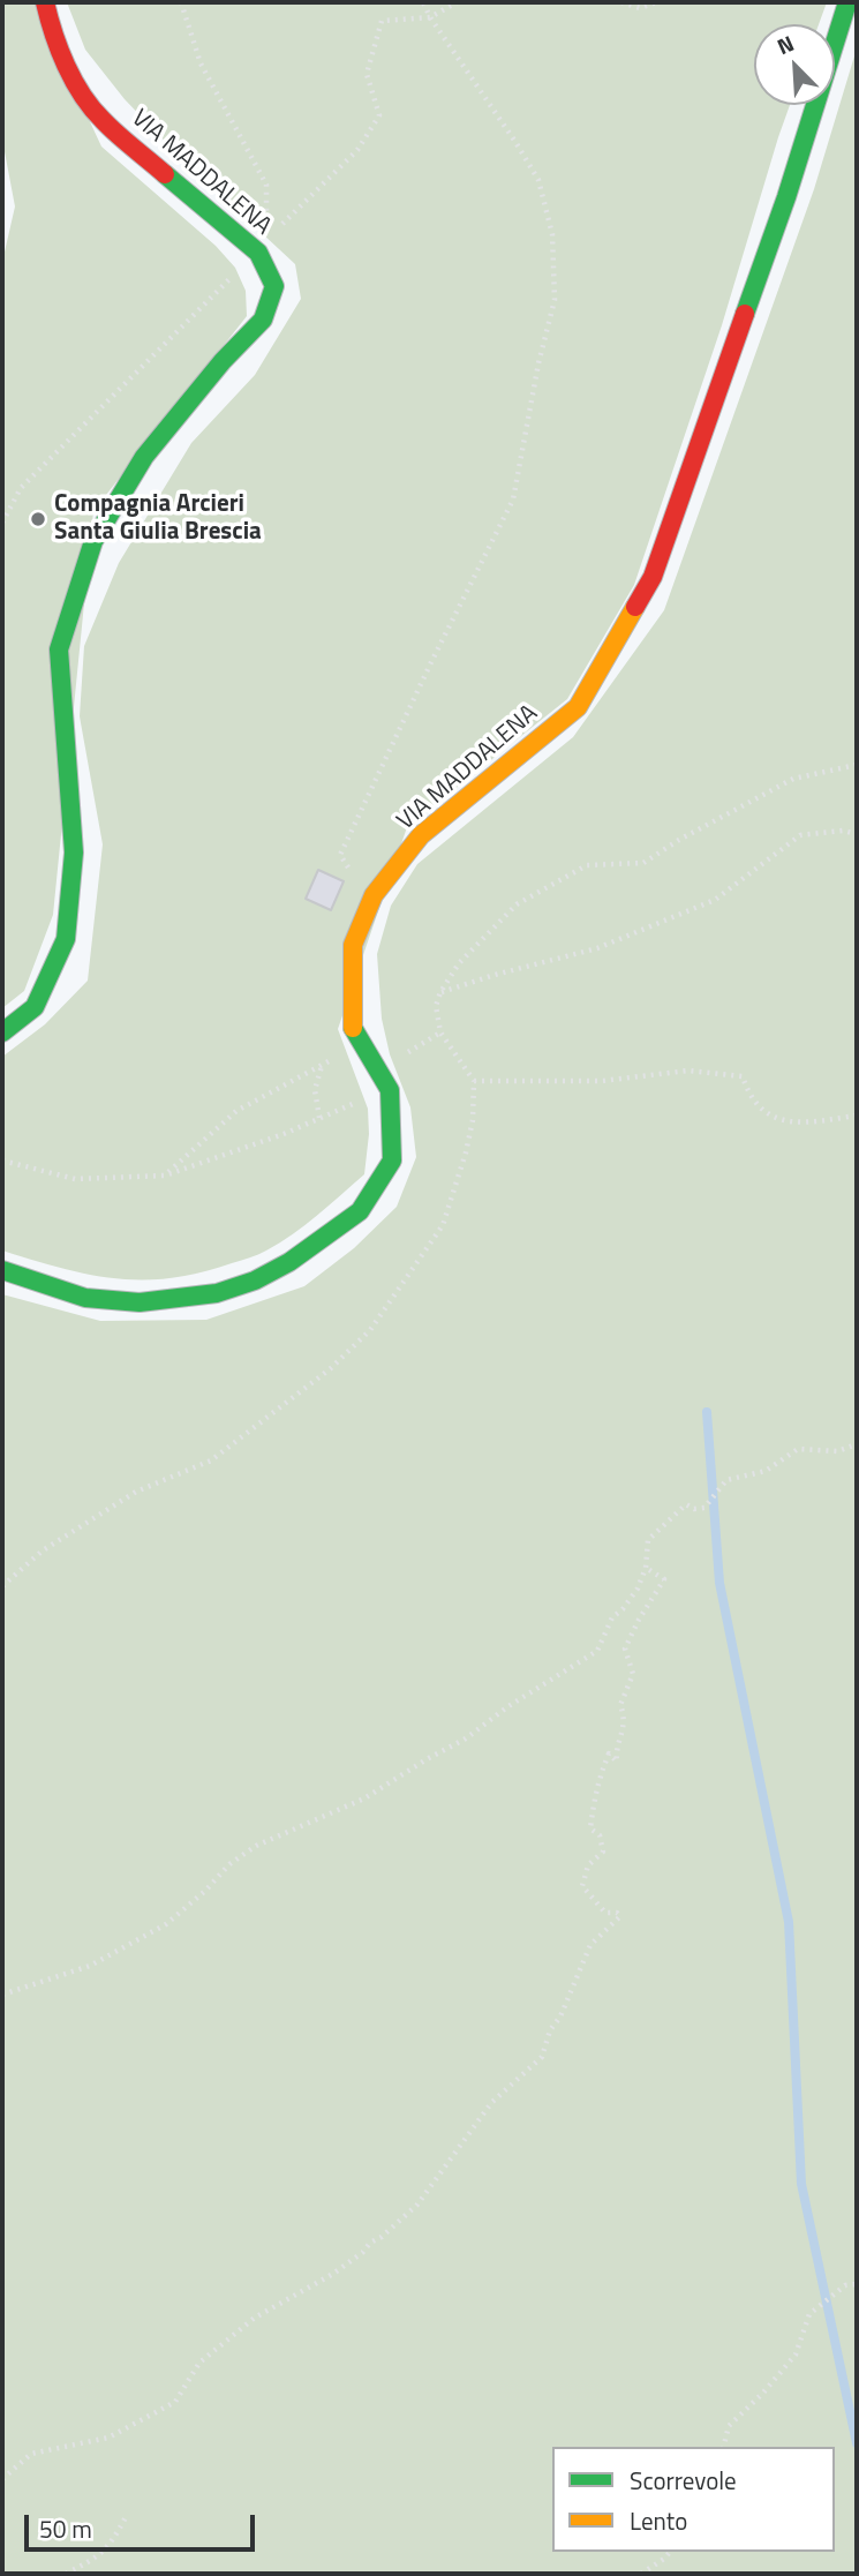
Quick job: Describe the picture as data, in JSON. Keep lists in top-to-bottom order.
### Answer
{
  "streets": {
    "street": ["VIA MADDALENA"]
  },
  "places": ["Compagnia Arcieri Santa Giulia Brescia"],
  "legend": ["Scorrevole", "Lento"],
  "scale_bar": "50 m",
  "north": "top left"
}
